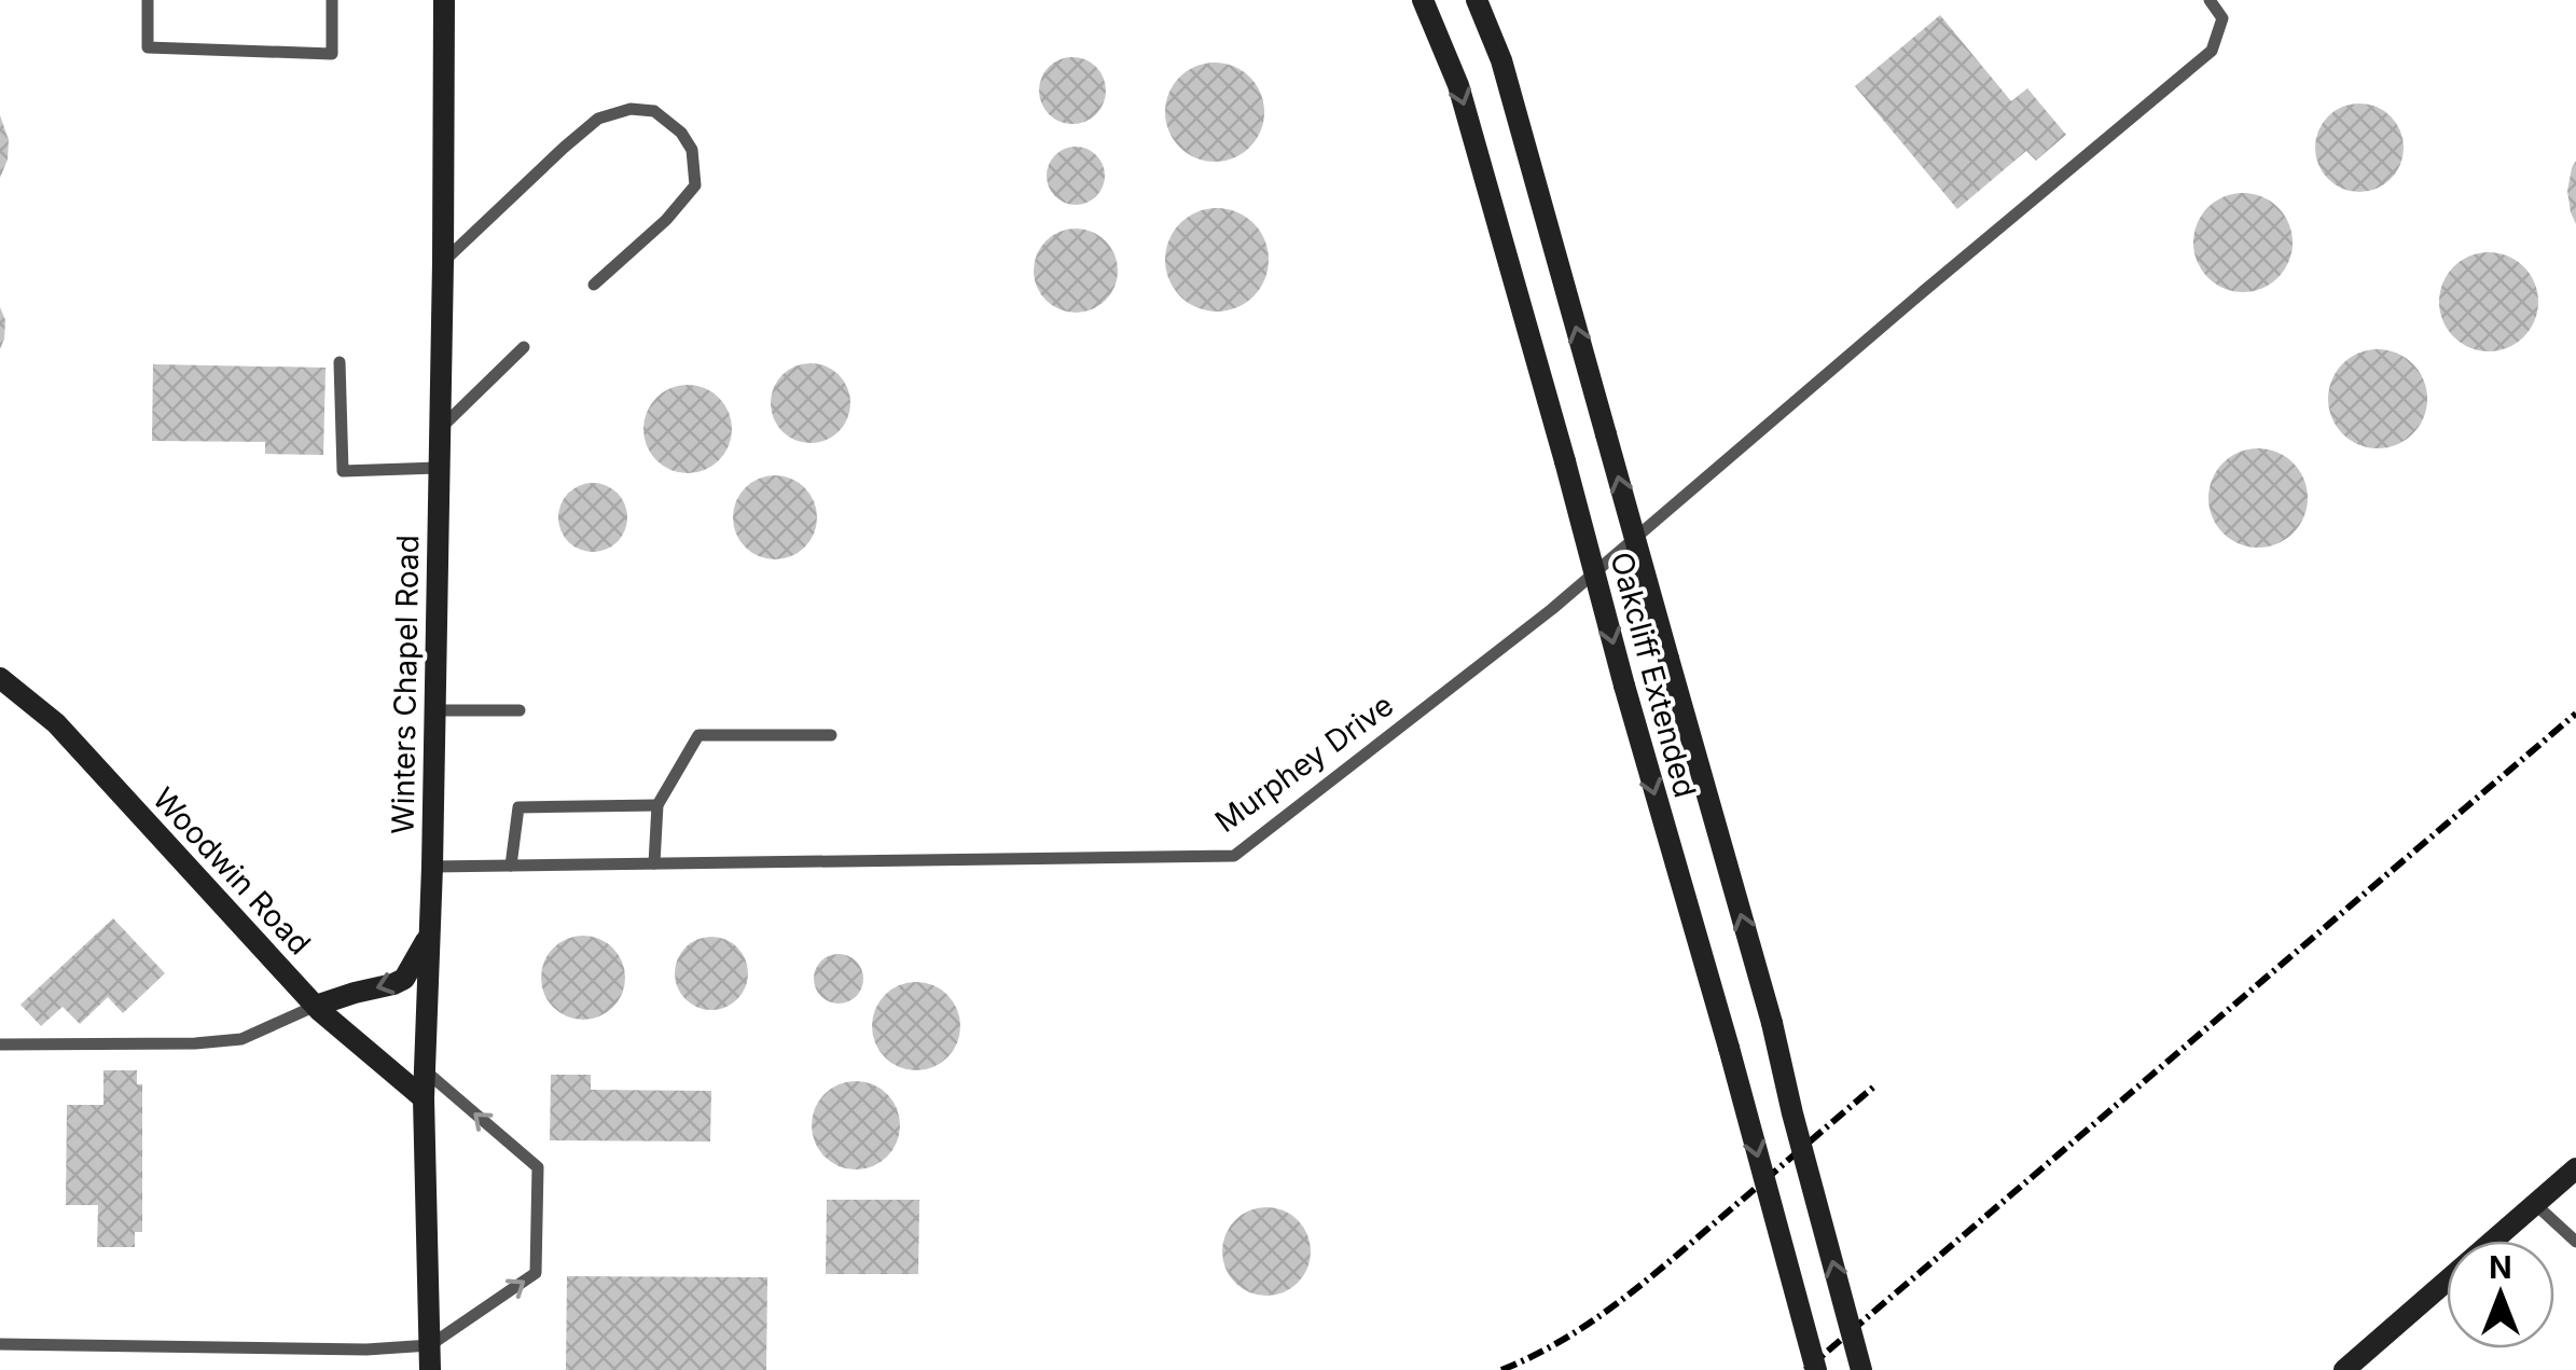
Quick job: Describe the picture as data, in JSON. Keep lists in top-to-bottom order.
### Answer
{
  "streets": {
    "main road": ["Oakcliff Extended", "Winters Chapel Road", "Woodwin Road"],
    "lane": ["Murphey Drive"]
  },
  "crossings": [
    ["Winters Chapel Road", "Murphey Drive"],
    ["Winters Chapel Road", "Woodwin Road"]
  ],
  "north": "top"
}
